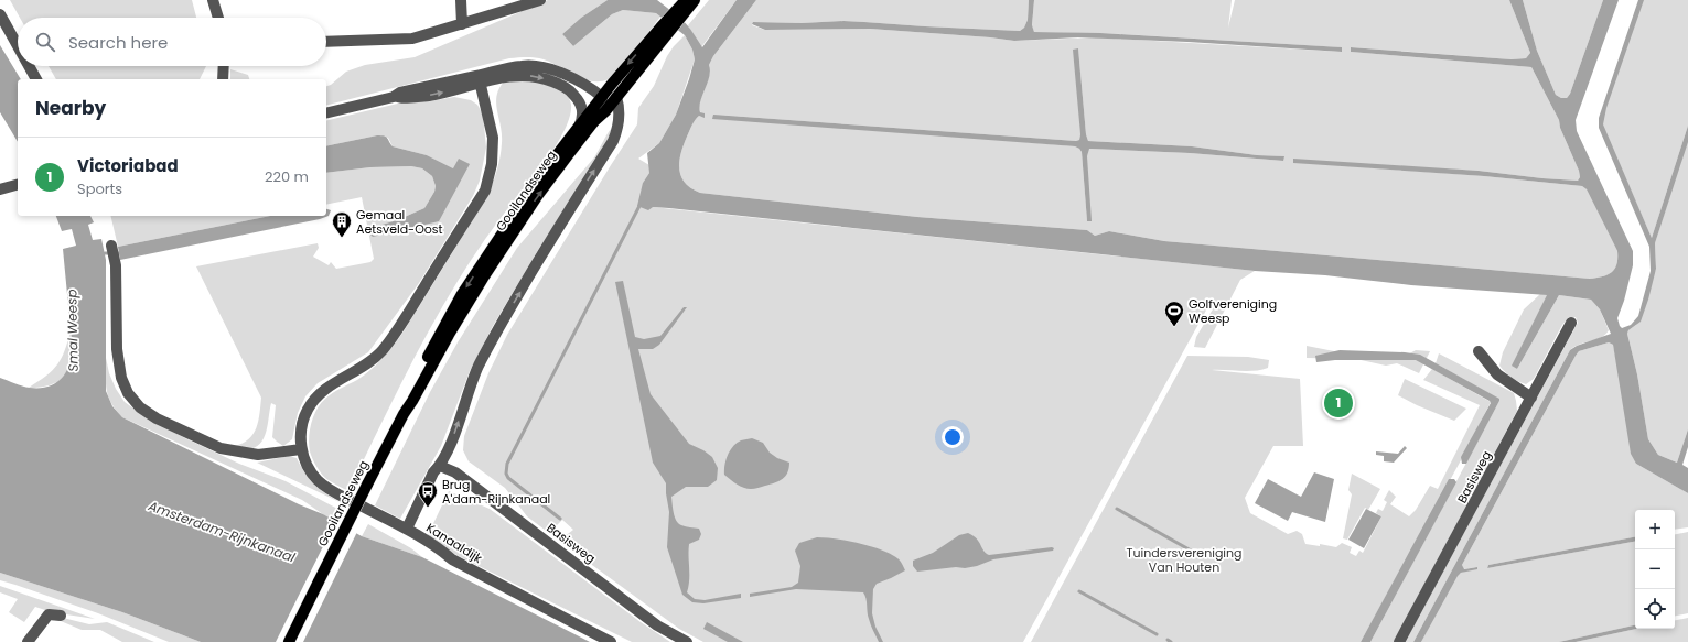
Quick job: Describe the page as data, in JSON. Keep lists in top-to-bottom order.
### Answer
{
  "streets": {
    "main road": ["Gooilandseweg"],
    "street": ["Basisweg", "Kanaaldijk"]
  },
  "water": ["Smal Weesp", "Amsterdam-Rijnkanaal"],
  "parks": ["Tuindersvereniging Van Houten"],
  "places": {
    "building": ["Gemaal Aetsveld-Oost"],
    "sports": ["Golfvereniging Weesp"],
    "bus stop": ["Brug A'dam-Rijnkanaal"]
  },
  "page": {
    "search": "Search here",
    "heading": "Nearby",
    "list": [
      {
        "mark": "1",
        "name": "Victoriabad",
        "note": "Sports",
        "value": "220 m"
      }
    ],
    "pins": "1",
    "map_buttons": ["+", "−"]
  }
}
